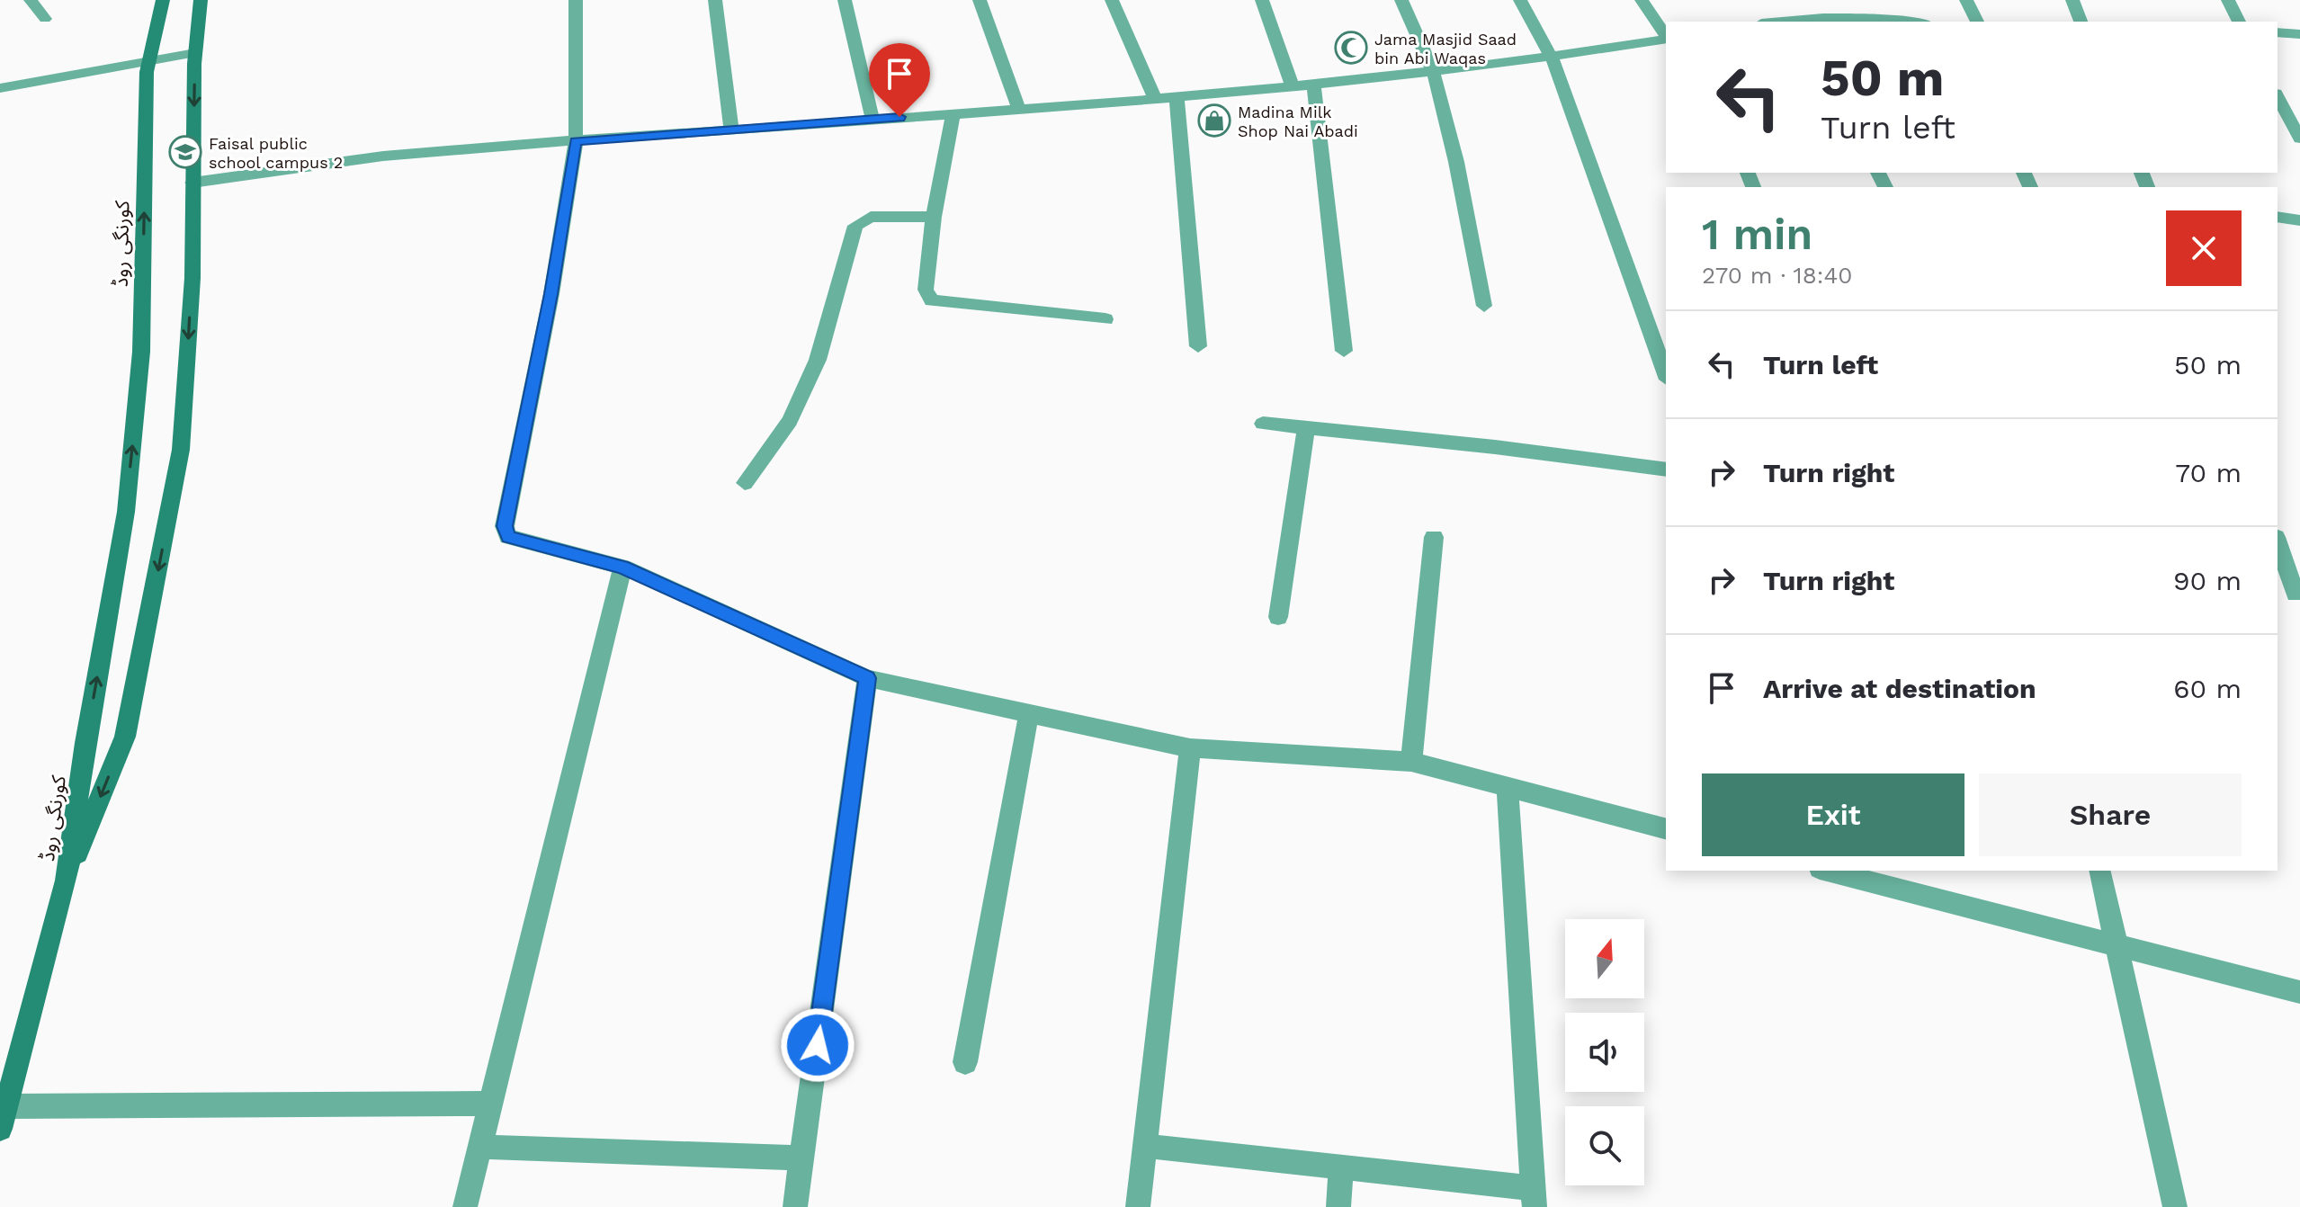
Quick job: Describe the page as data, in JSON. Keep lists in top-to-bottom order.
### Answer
{
  "streets": {
    "main road": ["کورنگی روڈ"]
  },
  "places": {
    "mosque": ["Jama Masjid Saad bin Abi Waqas"],
    "shop": ["Madina Milk Shop Nai Abadi"],
    "school or university": ["Faisal public school campus 2"]
  },
  "north": "top",
  "page": {
    "turn": ["50 m", "Turn left"],
    "heading": ["1 min", "270 m · 18:40"],
    "list": [
      {
        "name": "Turn left",
        "value": "50 m"
      },
      {
        "name": "Turn right",
        "value": "70 m"
      },
      {
        "name": "Turn right",
        "value": "90 m"
      },
      {
        "name": "Arrive at destination",
        "value": "60 m"
      }
    ],
    "buttons": ["Exit", "Share"]
  }
}
